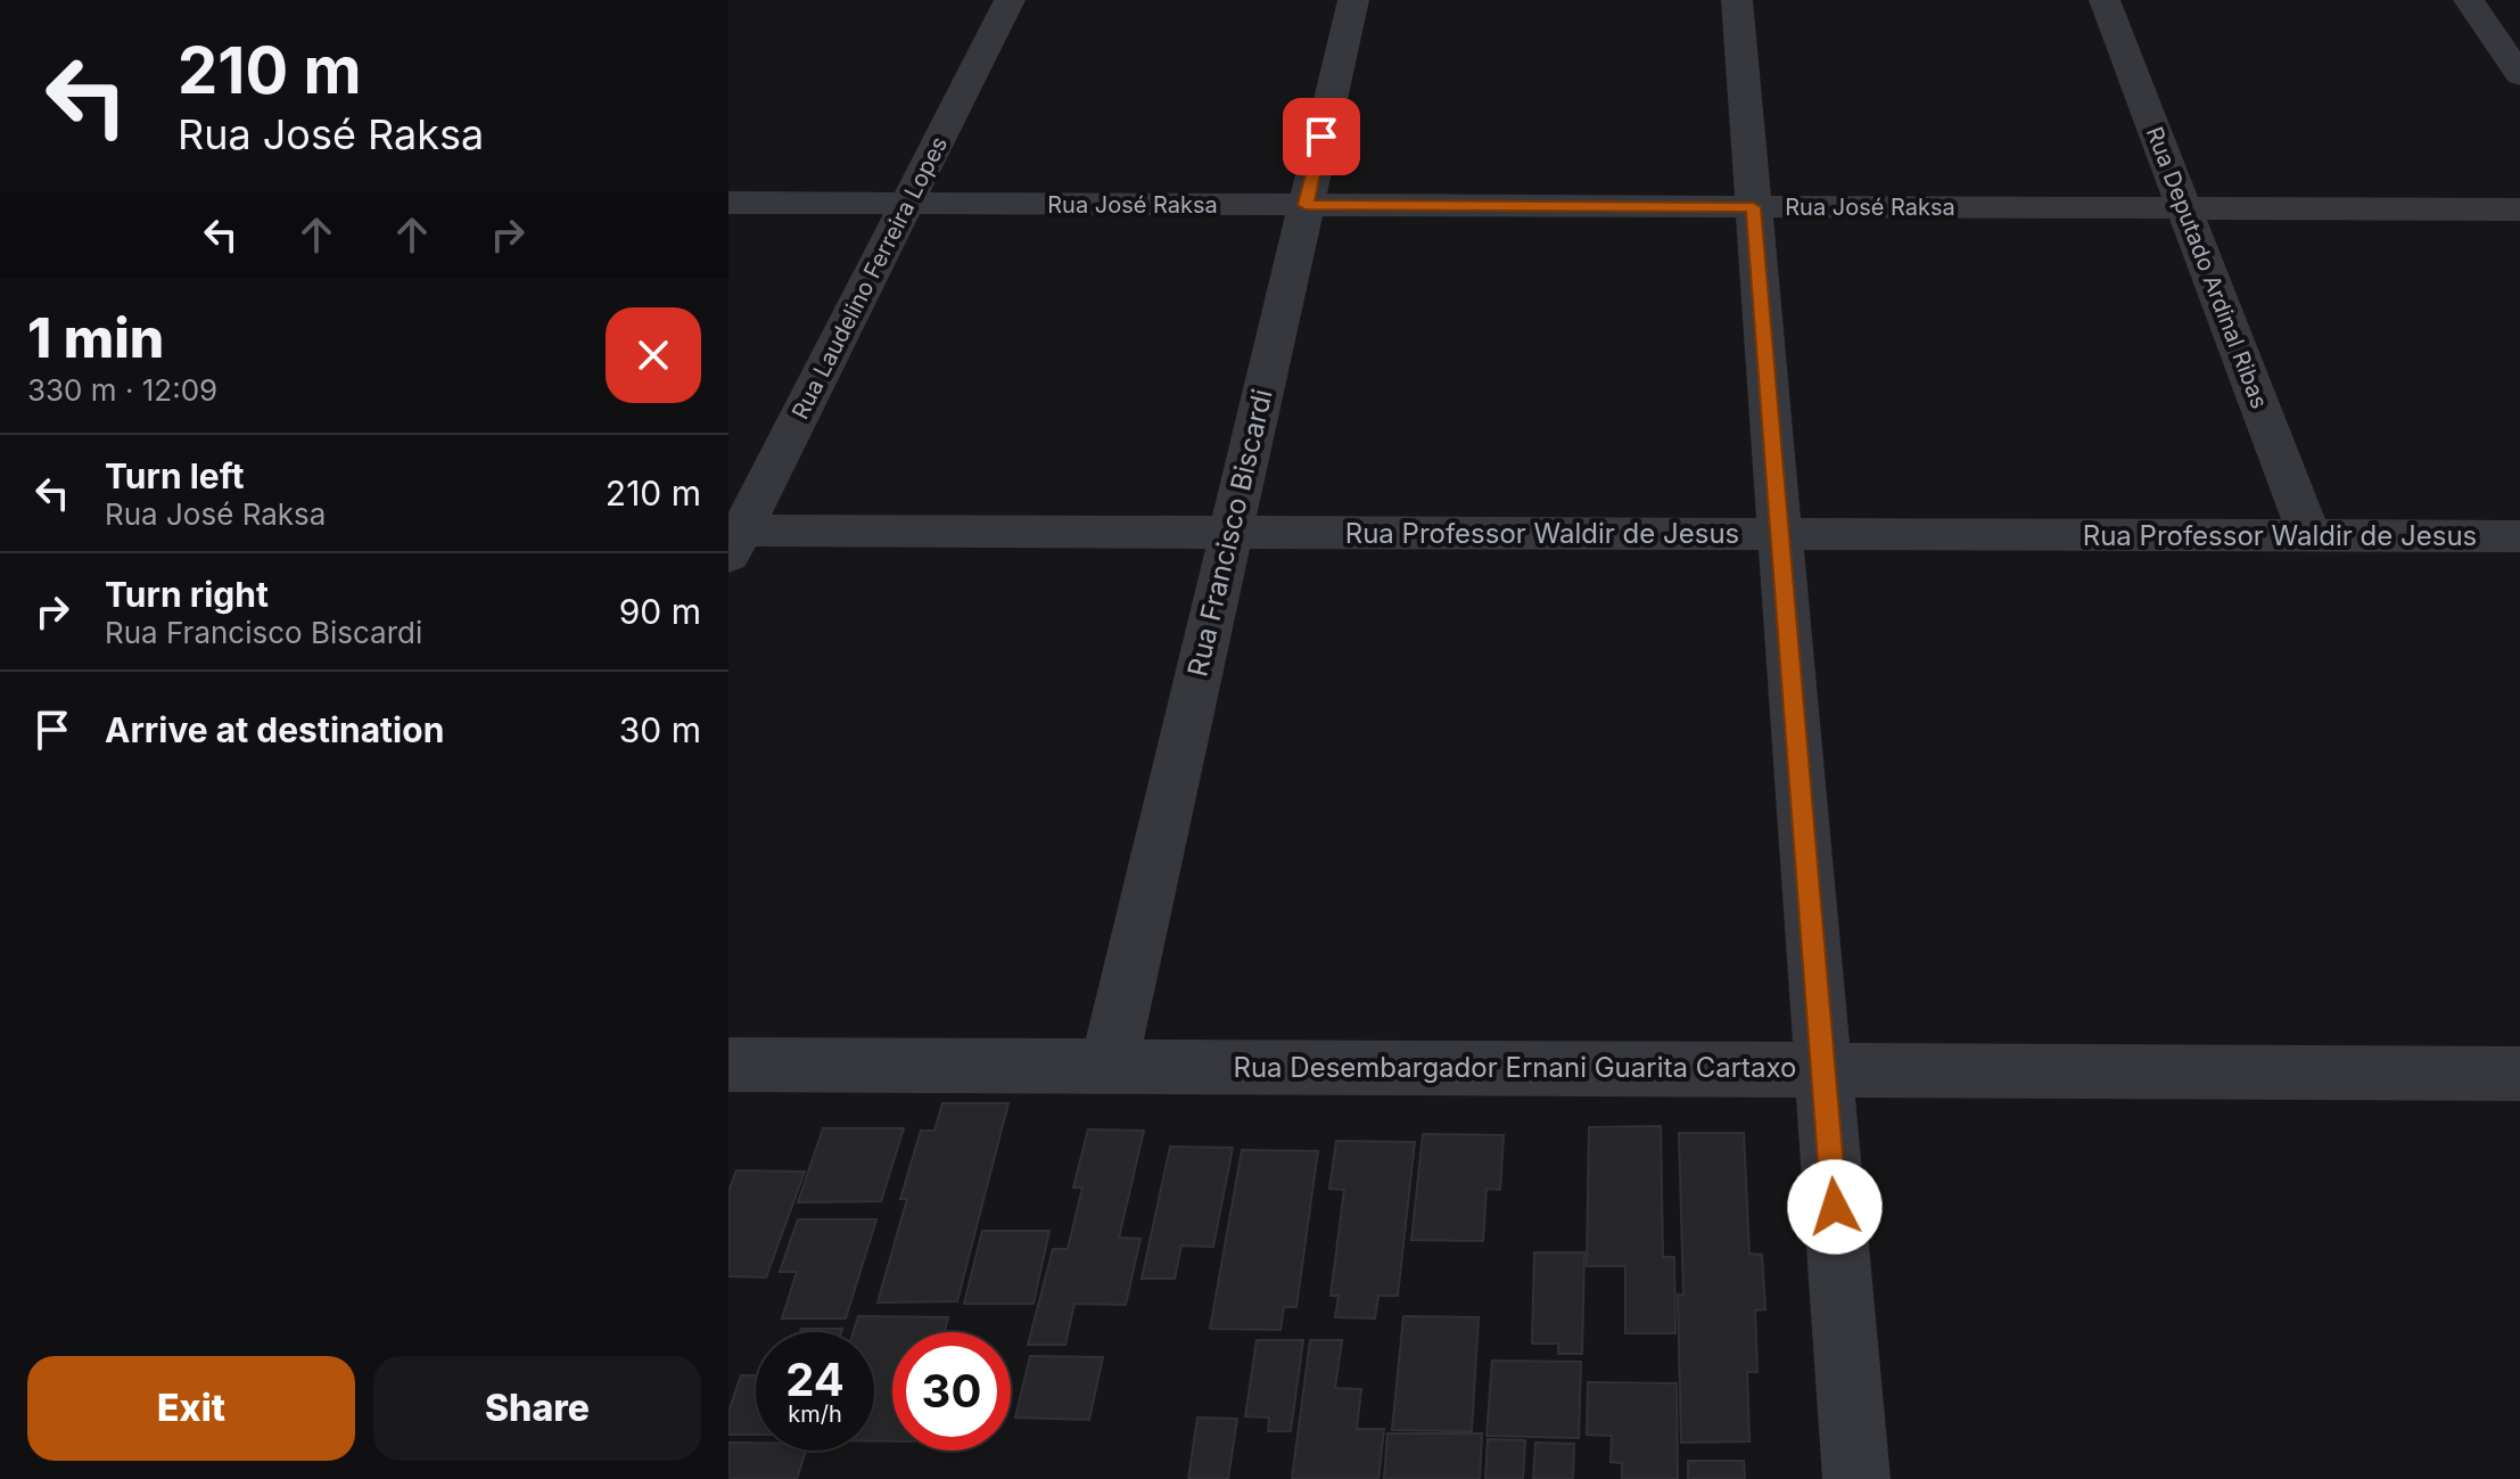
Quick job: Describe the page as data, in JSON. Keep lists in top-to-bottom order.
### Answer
{
  "streets": {
    "street": [
      "Rua José Raksa",
      "Rua Deputado Ardinal Ribas",
      "Rua Laudelino Ferreira Lopes",
      "Rua Francisco Biscardi",
      "Rua Professor Waldir de Jesus",
      "Rua Desembargador Ernani Guarita Cartaxo"
    ]
  },
  "crossings": [
    ["Rua José Raksa", "Rua Deputado Ardinal Ribas"],
    ["Rua José Raksa", "Rua Laudelino Ferreira Lopes"],
    ["Rua José Raksa", "Rua Francisco Biscardi"],
    ["Rua Deputado Ardinal Ribas", "Rua Professor Waldir de Jesus"],
    ["Rua Laudelino Ferreira Lopes", "Rua Professor Waldir de Jesus"],
    ["Rua Francisco Biscardi", "Rua Professor Waldir de Jesus"],
    ["Rua Francisco Biscardi", "Rua Desembargador Ernani Guarita Cartaxo"]
  ],
  "page": {
    "turn": ["210 m", "Rua José Raksa"],
    "heading": ["1 min", "330 m · 12:09"],
    "list": [
      {
        "name": "Turn left",
        "note": "Rua José Raksa",
        "value": "210 m"
      },
      {
        "name": "Turn right",
        "note": "Rua Francisco Biscardi",
        "value": "90 m"
      },
      {
        "name": "Arrive at destination",
        "value": "30 m"
      }
    ],
    "speed": "24 km/h",
    "limit": "30",
    "buttons": ["Exit", "Share"]
  }
}
